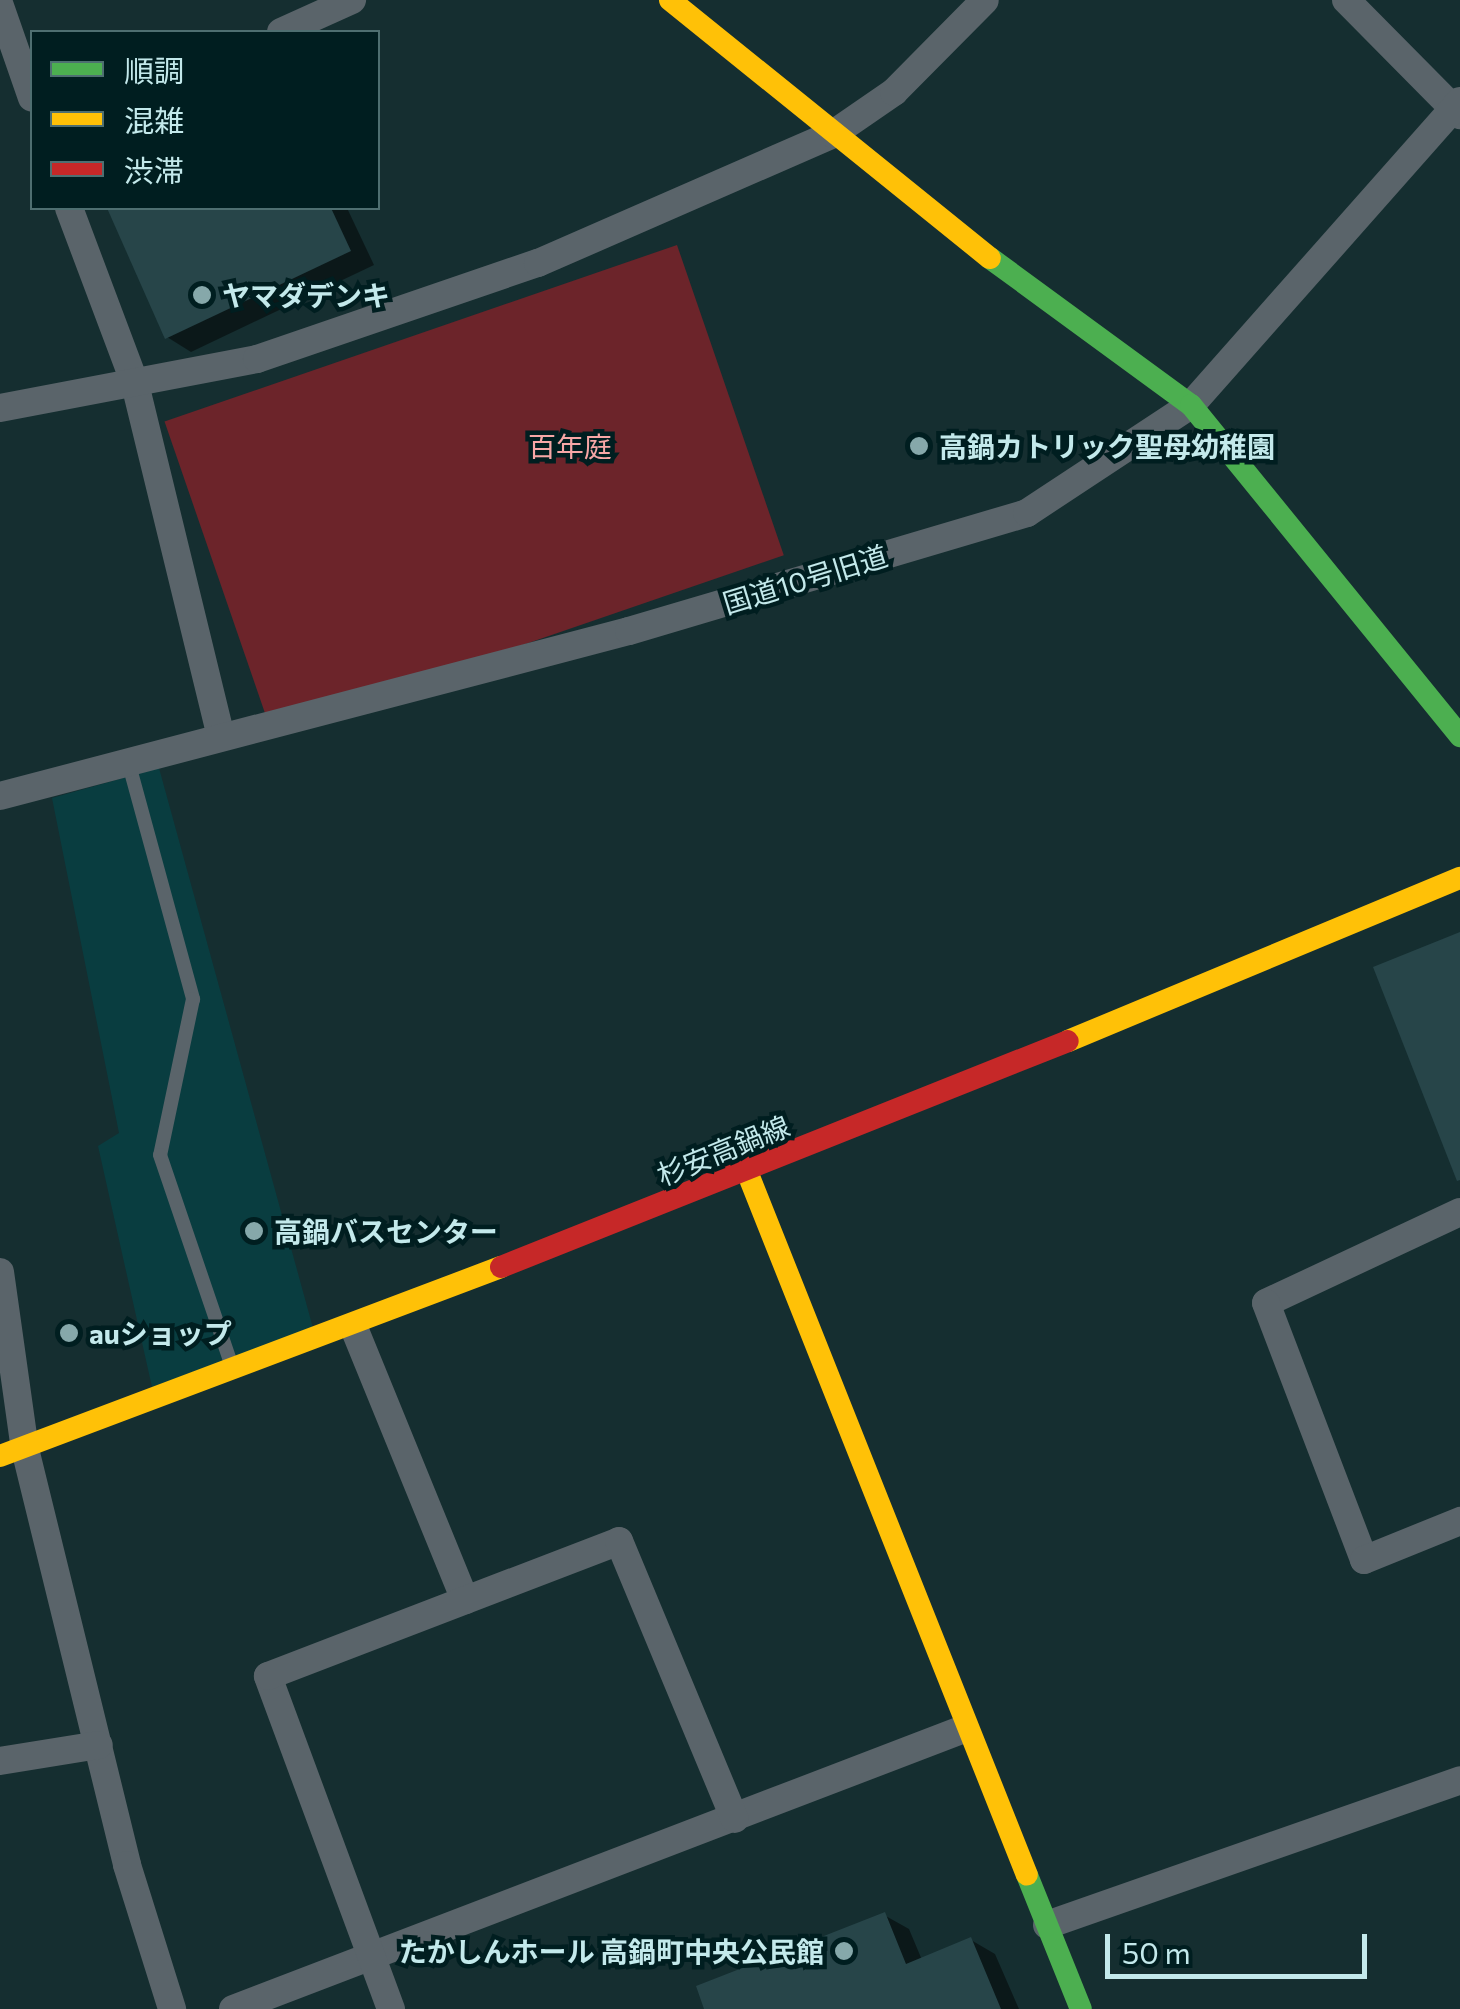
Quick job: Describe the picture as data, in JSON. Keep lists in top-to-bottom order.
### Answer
{
  "streets": {
    "street": ["国道10号旧道", "杉安高鍋線"]
  },
  "parks": ["百年庭"],
  "places": [
    "ヤマダデンキ",
    "高鍋カトリック聖母幼稚園",
    "高鍋バスセンター",
    "auショップ",
    "たかしんホール 高鍋町中央公民館"
  ],
  "legend": ["順調", "混雑", "渋滞"],
  "scale_bar": "50 m"
}
